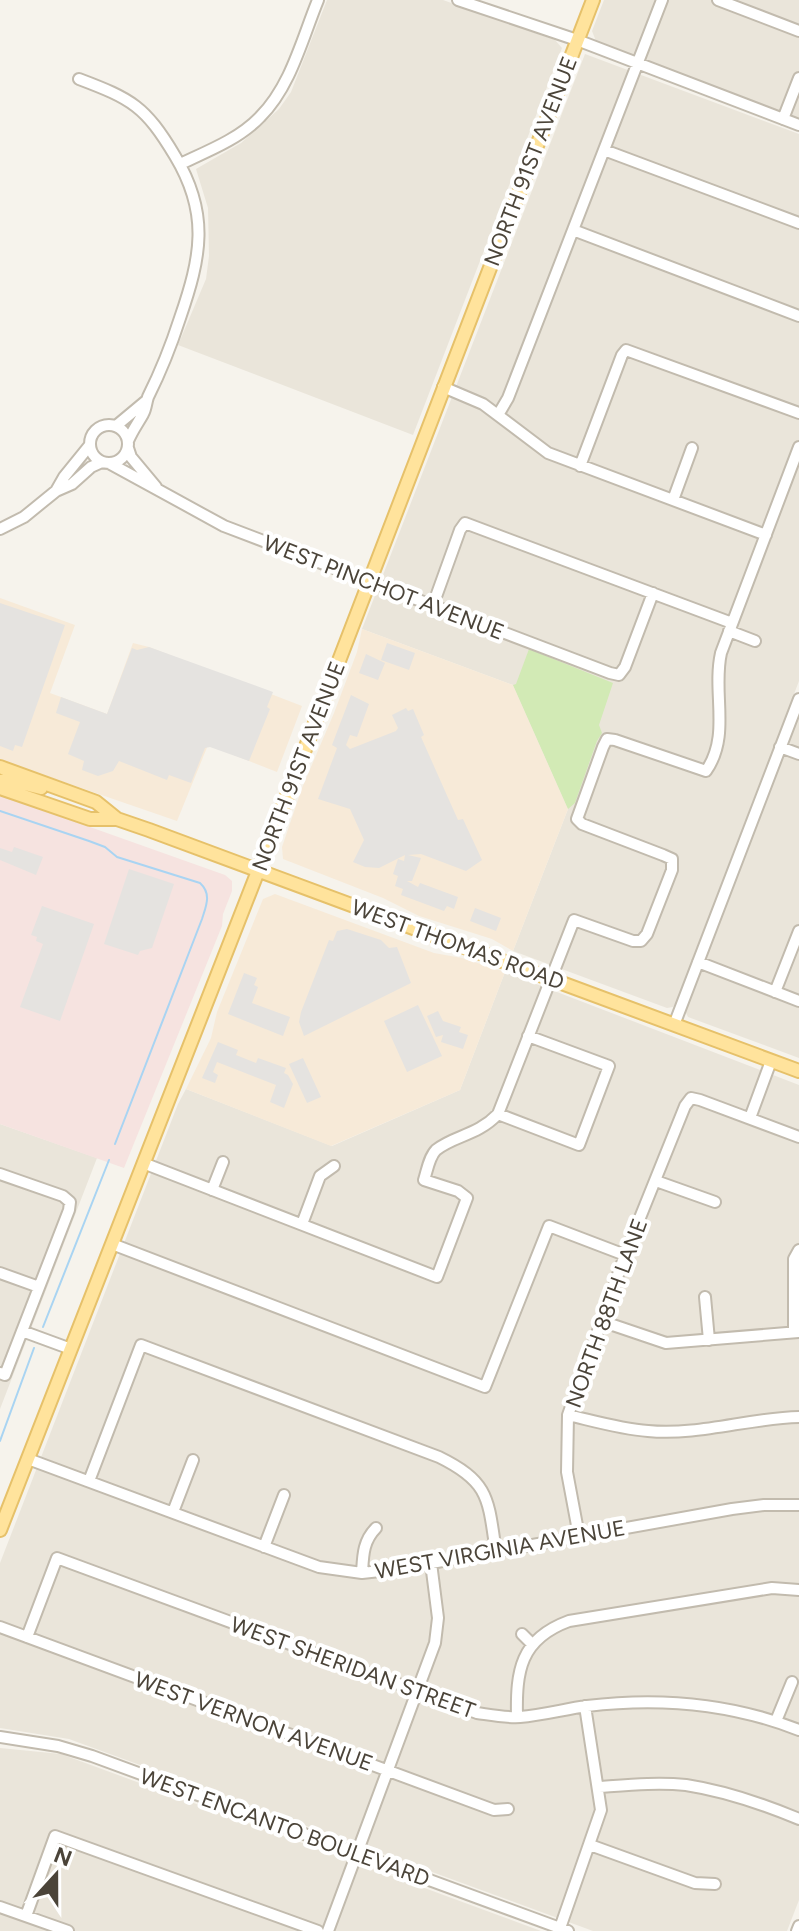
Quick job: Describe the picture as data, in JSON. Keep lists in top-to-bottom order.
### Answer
{
  "streets": {
    "main road": ["NORTH 91ST AVENUE", "WEST THOMAS ROAD"],
    "street": [
      "WEST PINCHOT AVENUE",
      "NORTH 88TH LANE",
      "WEST VIRGINIA AVENUE",
      "WEST SHERIDAN STREET",
      "WEST VERNON AVENUE",
      "WEST ENCANTO BOULEVARD"
    ]
  },
  "crossings": [
    ["NORTH 91ST AVENUE", "WEST PINCHOT AVENUE"],
    ["NORTH 91ST AVENUE", "WEST THOMAS ROAD"],
    ["NORTH 91ST AVENUE", "WEST VIRGINIA AVENUE"],
    ["NORTH 88TH LANE", "WEST VIRGINIA AVENUE"],
    ["WEST SHERIDAN STREET", "WEST VERNON AVENUE"]
  ],
  "north": "top"
}
